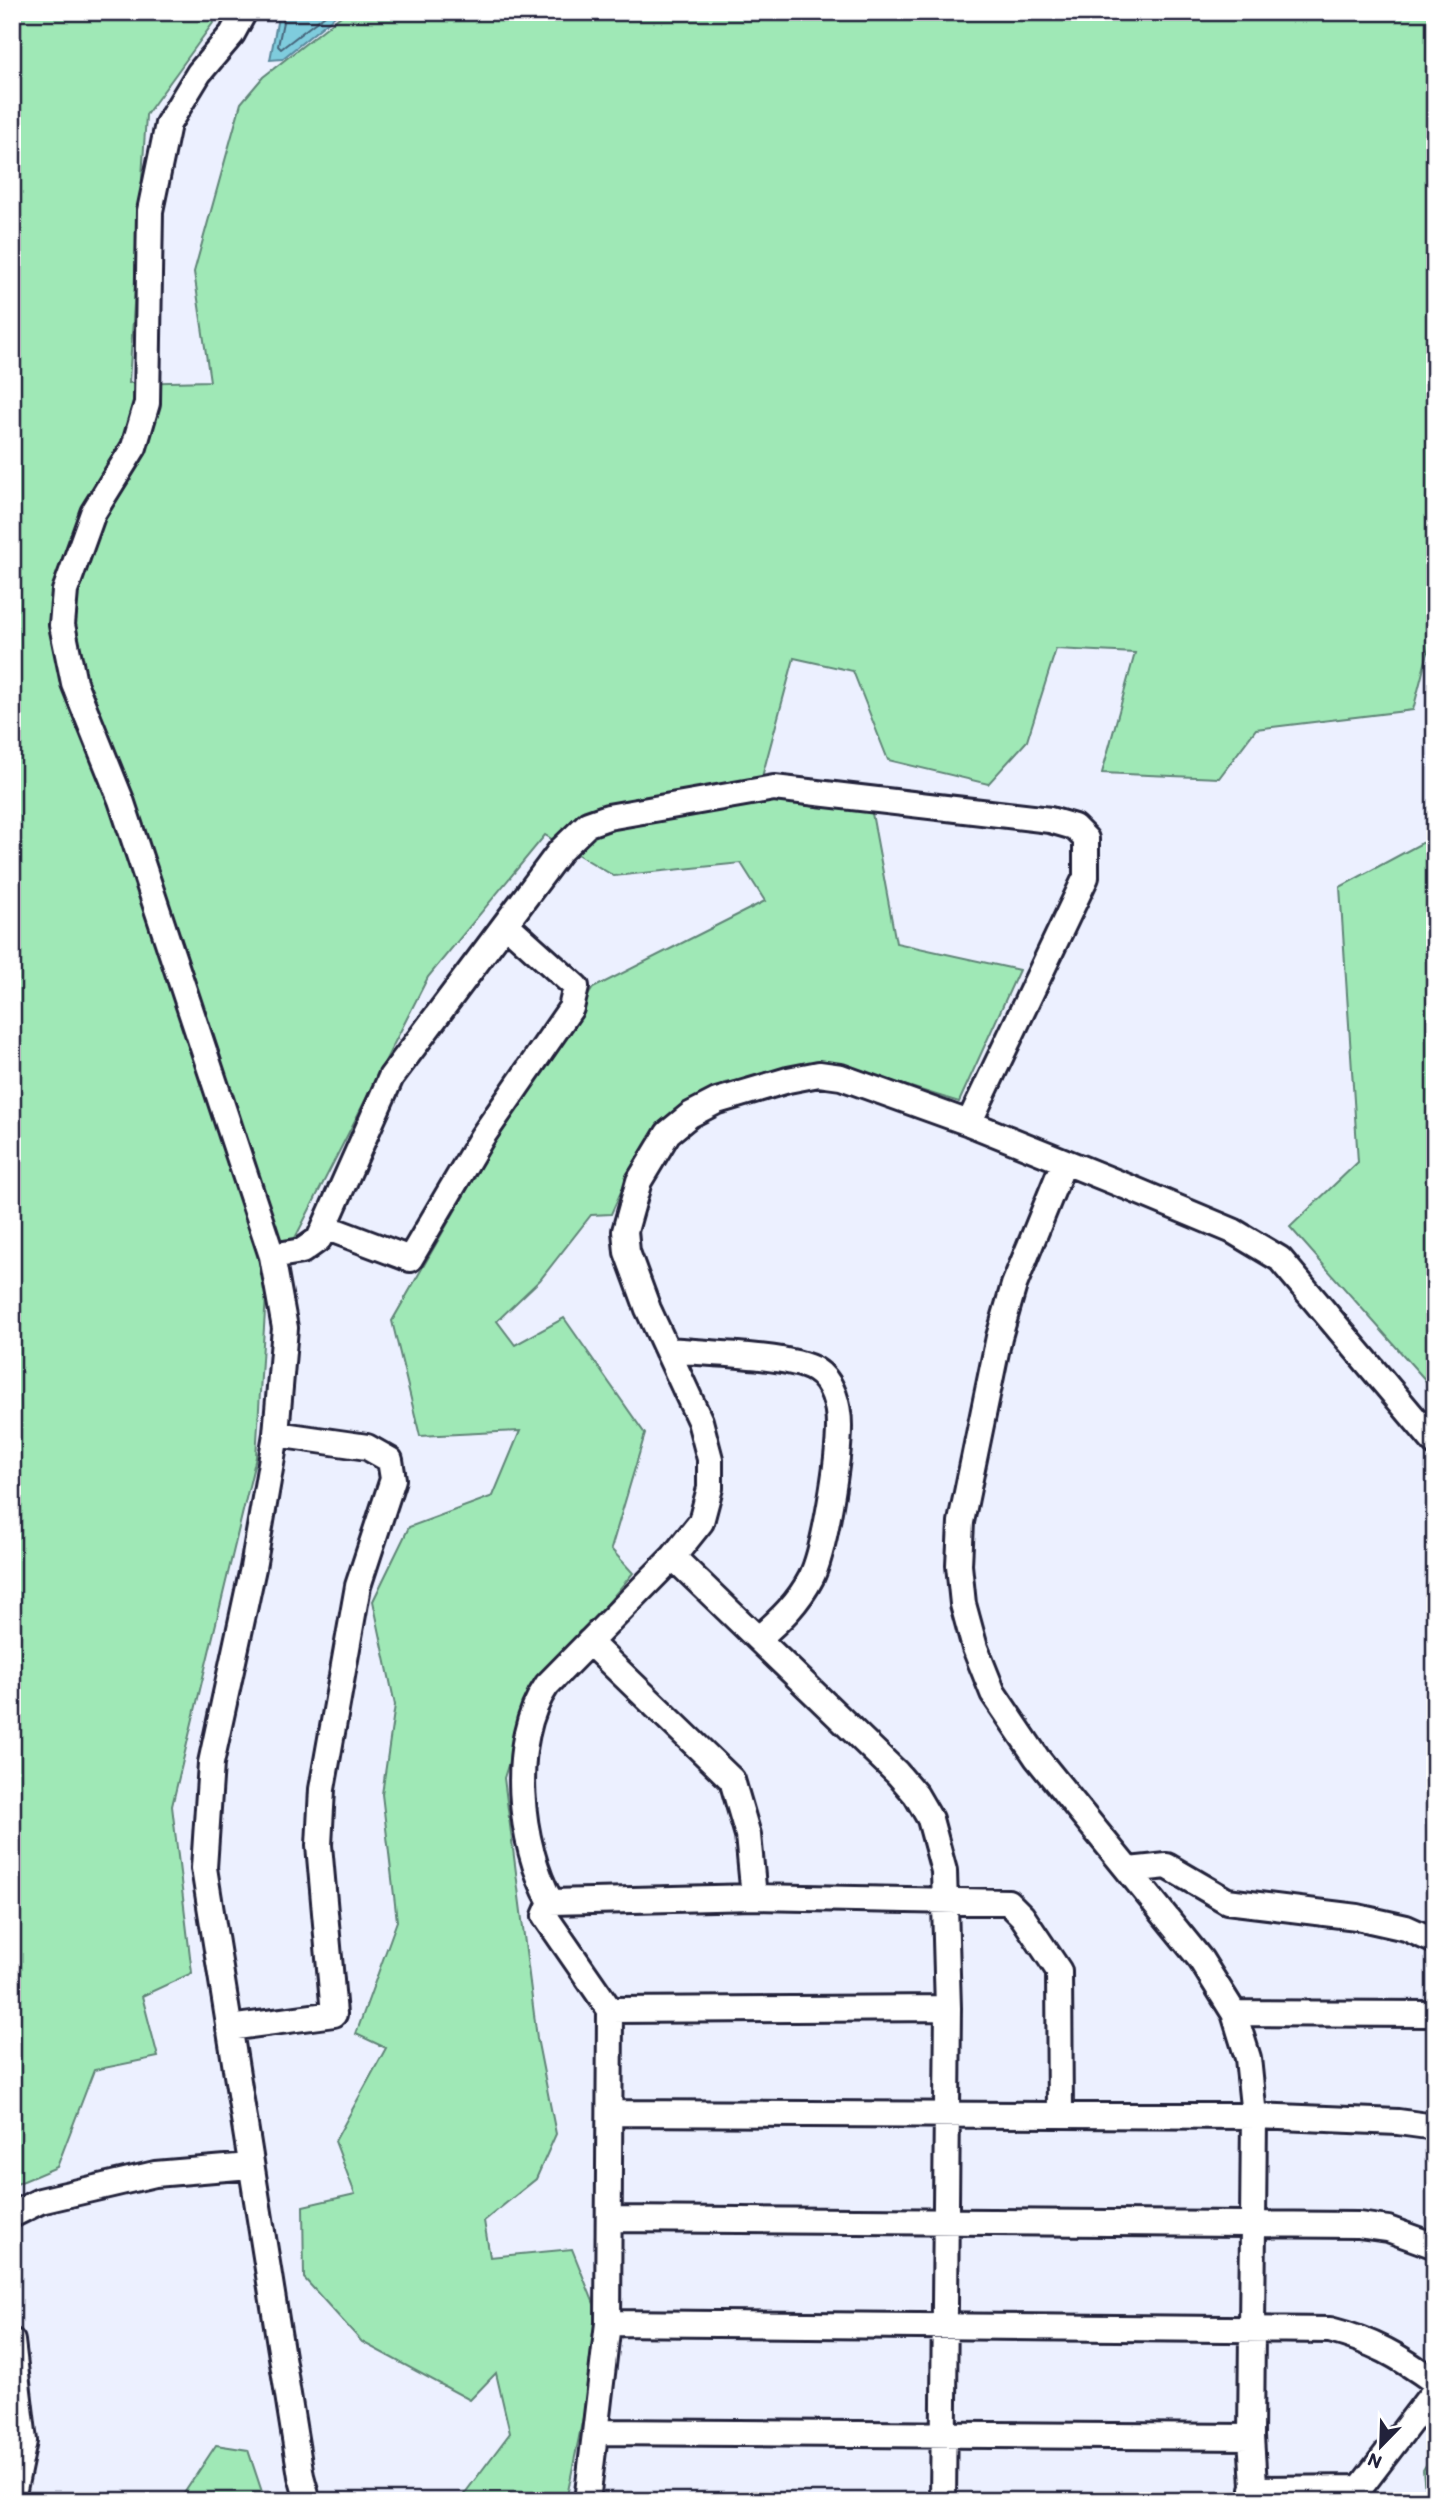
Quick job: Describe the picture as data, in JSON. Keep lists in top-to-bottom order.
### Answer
{
  "north": "bottom left"
}
